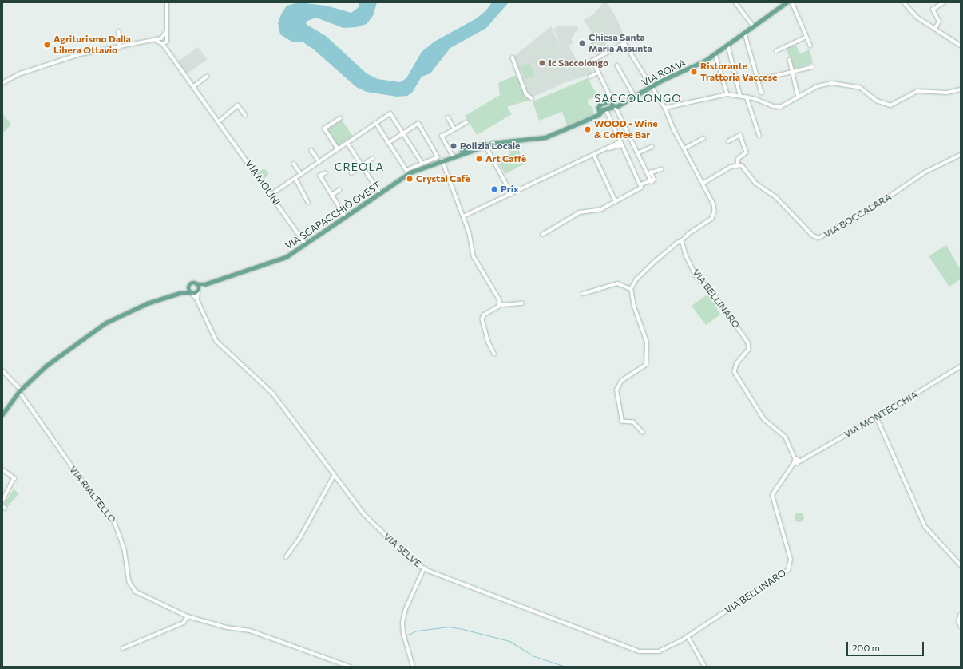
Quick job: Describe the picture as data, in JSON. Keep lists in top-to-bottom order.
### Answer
{
  "streets": {
    "main road": ["VIA ROMA", "VIA SCAPACCHIÒ OVEST"],
    "street": [
      "VIA MOLINI",
      "VIA BOCCALARA",
      "VIA BELLINARO",
      "VIA MONTECCHIA",
      "VIA RIALTELLO",
      "VIA SELVE"
    ]
  },
  "crossings": [
    ["VIA MOLINI", "VIA SCAPACCHIÒ OVEST"],
    ["VIA SCAPACCHIÒ OVEST", "VIA RIALTELLO"],
    ["VIA SCAPACCHIÒ OVEST", "VIA SELVE"],
    ["VIA BELLINARO", "VIA MONTECCHIA"],
    ["VIA BELLINARO", "VIA SELVE"]
  ],
  "districts": ["SACCOLONGO", "CREOLA"],
  "places": [
    "Chiesa Santa Maria Assunta",
    "Agriturismo Dalla Libera Ottavio",
    "Ic Saccolongo",
    "Ristorante Trattoria Vaccese",
    "WOOD - Wine & Coffee Bar",
    "Polizia Locale",
    "Art Caffè",
    "Crystal Cafè",
    "Prix"
  ],
  "scale_bar": "200 m"
}
